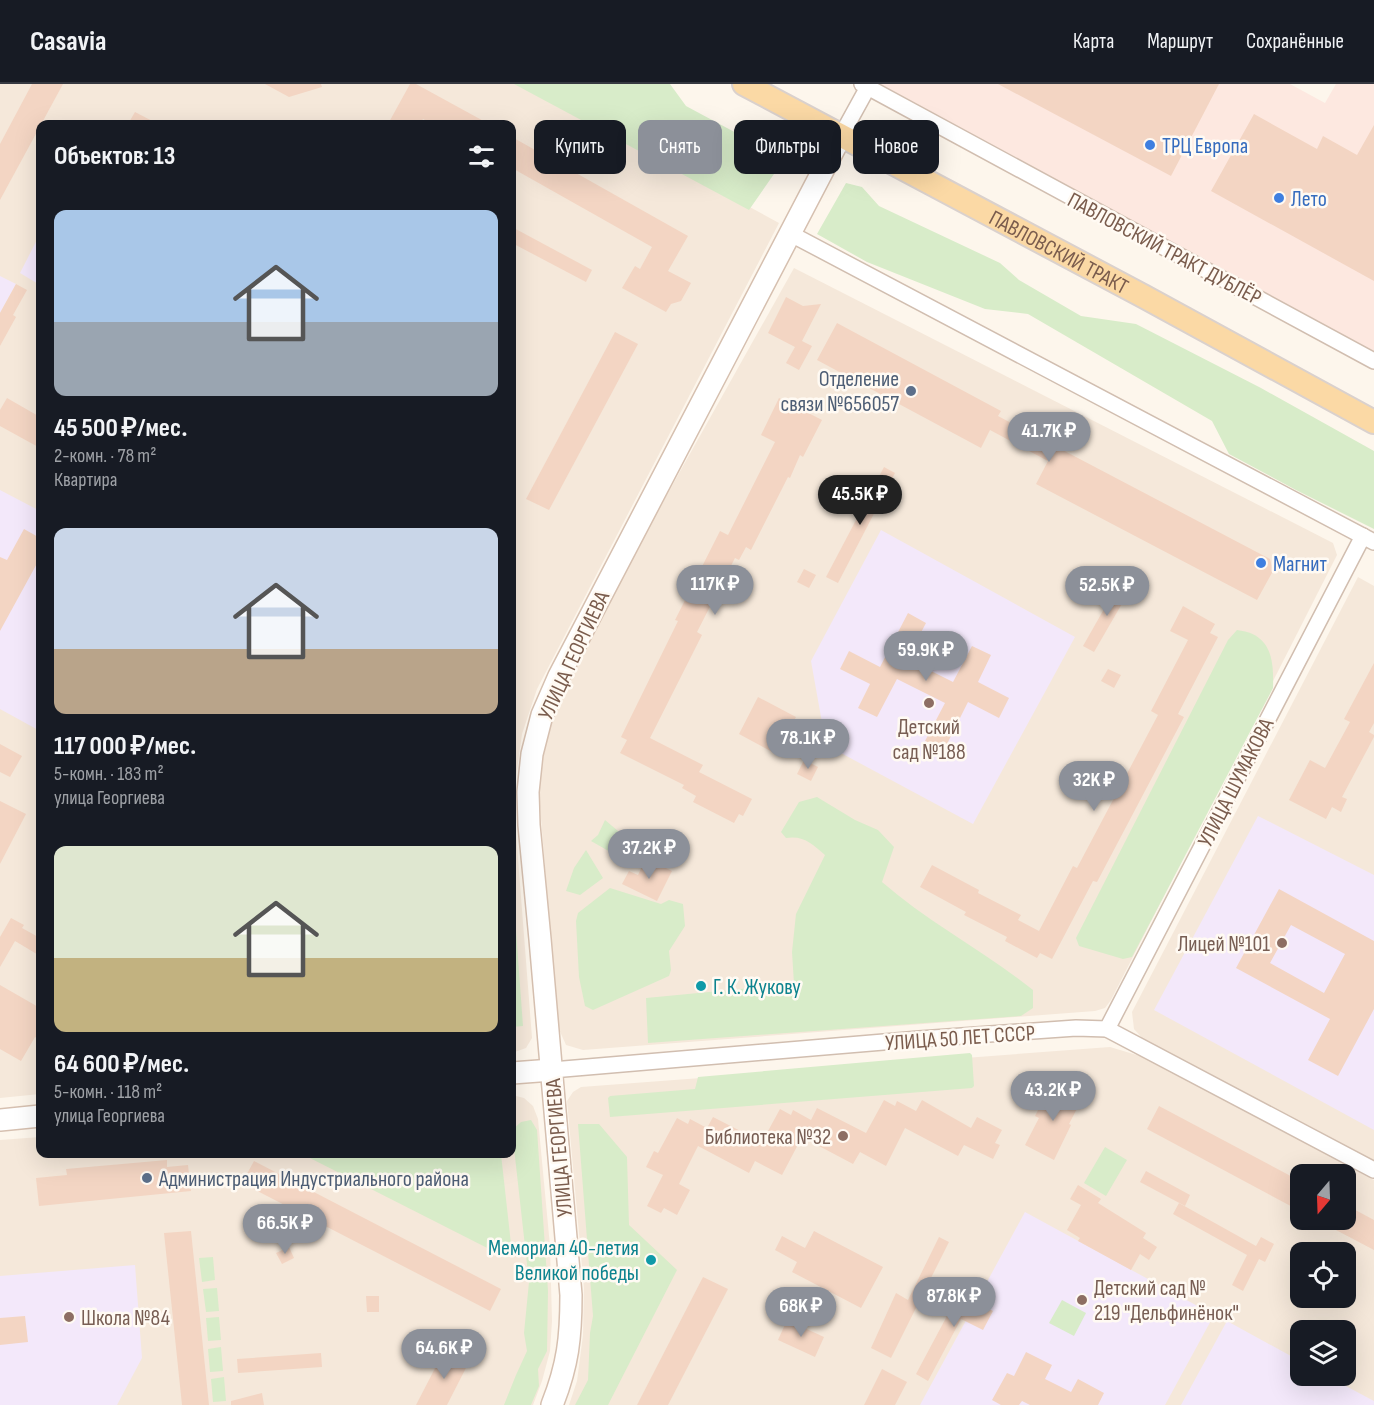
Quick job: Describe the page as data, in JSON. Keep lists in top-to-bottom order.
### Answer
{
  "streets": {
    "main road": ["ПАВЛОВСКИЙ ТРАКТ"],
    "street": [
      "ПАВЛОВСКИЙ ТРАКТ ДУБЛЁР",
      "УЛИЦА ГЕОРГИЕВА",
      "УЛИЦА ШУМАКОВА",
      "УЛИЦА 50 ЛЕТ СССР"
    ]
  },
  "crossings": [
    ["УЛИЦА ГЕОРГИЕВА", "УЛИЦА 50 ЛЕТ СССР"],
    ["УЛИЦА ШУМАКОВА", "УЛИЦА 50 ЛЕТ СССР"]
  ],
  "places": [
    "ТРЦ Европа",
    "Лето",
    "Отделение связи №656057",
    "Магнит",
    "Детский сад №188",
    "Лицей №101",
    "Г. К. Жукову",
    "Библиотека №32",
    "Администрация Индустриального района",
    "Мемориал 40-летия Великой победы",
    "Детский сад № 219 \"Дельфинёнок\"",
    "Школа №84"
  ],
  "north": "bottom",
  "page": {
    "header": "Casavia",
    "nav": ["Карта", "Маршрут", "Сохранённые"],
    "chip": [
      "Купить",
      "Снять",
      "Фильтры",
      "Новое"
    ],
    "heading": "Объектов: 13",
    "list": [
      {
        "name": "45 500 ₽/мес.",
        "note": "2-комн. · 78 m² · Квартира"
      },
      {
        "name": "117 000 ₽/мес.",
        "note": "5-комн. · 183 m² · улица Георгиева"
      },
      {
        "name": "64 600 ₽/мес.",
        "note": "5-комн. · 118 m² · улица Георгиева"
      }
    ],
    "price": [
      "41.7K ₽",
      "45.5K ₽",
      "117K ₽",
      "52.5K ₽",
      "59.9K ₽",
      "78.1K ₽",
      "32K ₽",
      "37.2K ₽",
      "43.2K ₽",
      "66.5K ₽",
      "87.8K ₽",
      "68K ₽",
      "64.6K ₽"
    ]
  }
}
